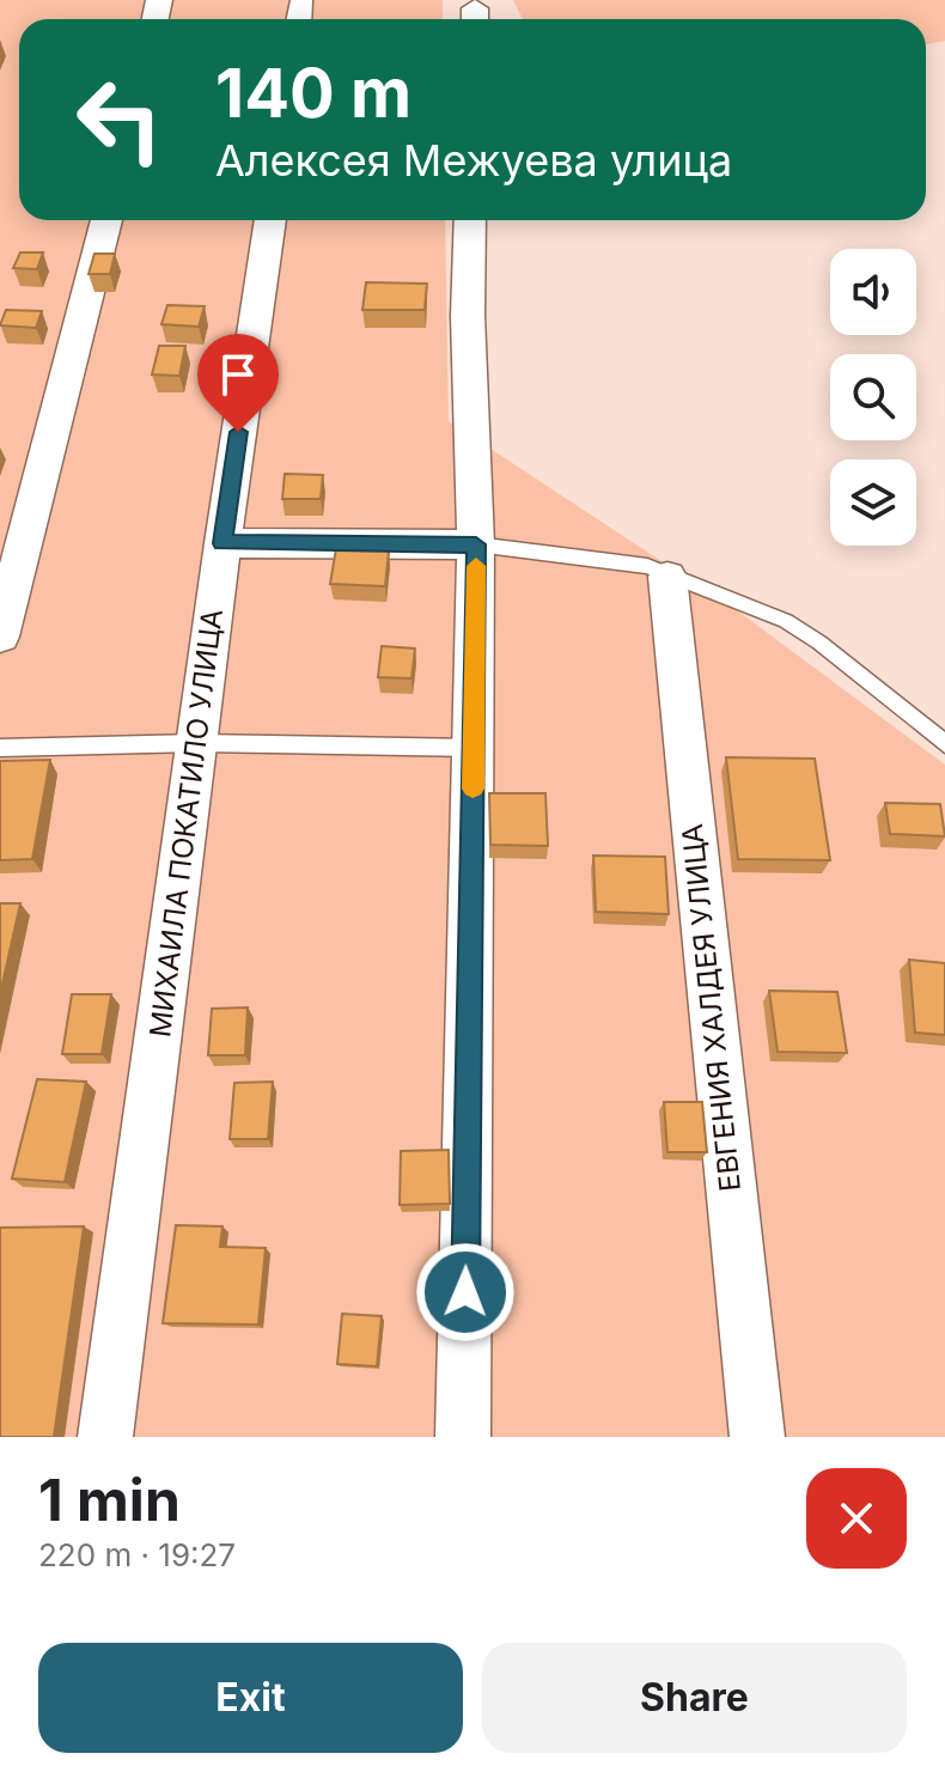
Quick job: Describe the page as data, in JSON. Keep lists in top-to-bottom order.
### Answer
{
  "streets": {
    "street": ["МИХАИЛА ПОКАТИЛО УЛИЦА", "ЕВГЕНИЯ ХАЛДЕЯ УЛИЦА"]
  },
  "page": {
    "turn": ["140 m", "Алексея Межуева улица"],
    "heading": ["1 min", "220 m · 19:27"],
    "buttons": ["Exit", "Share"]
  }
}
